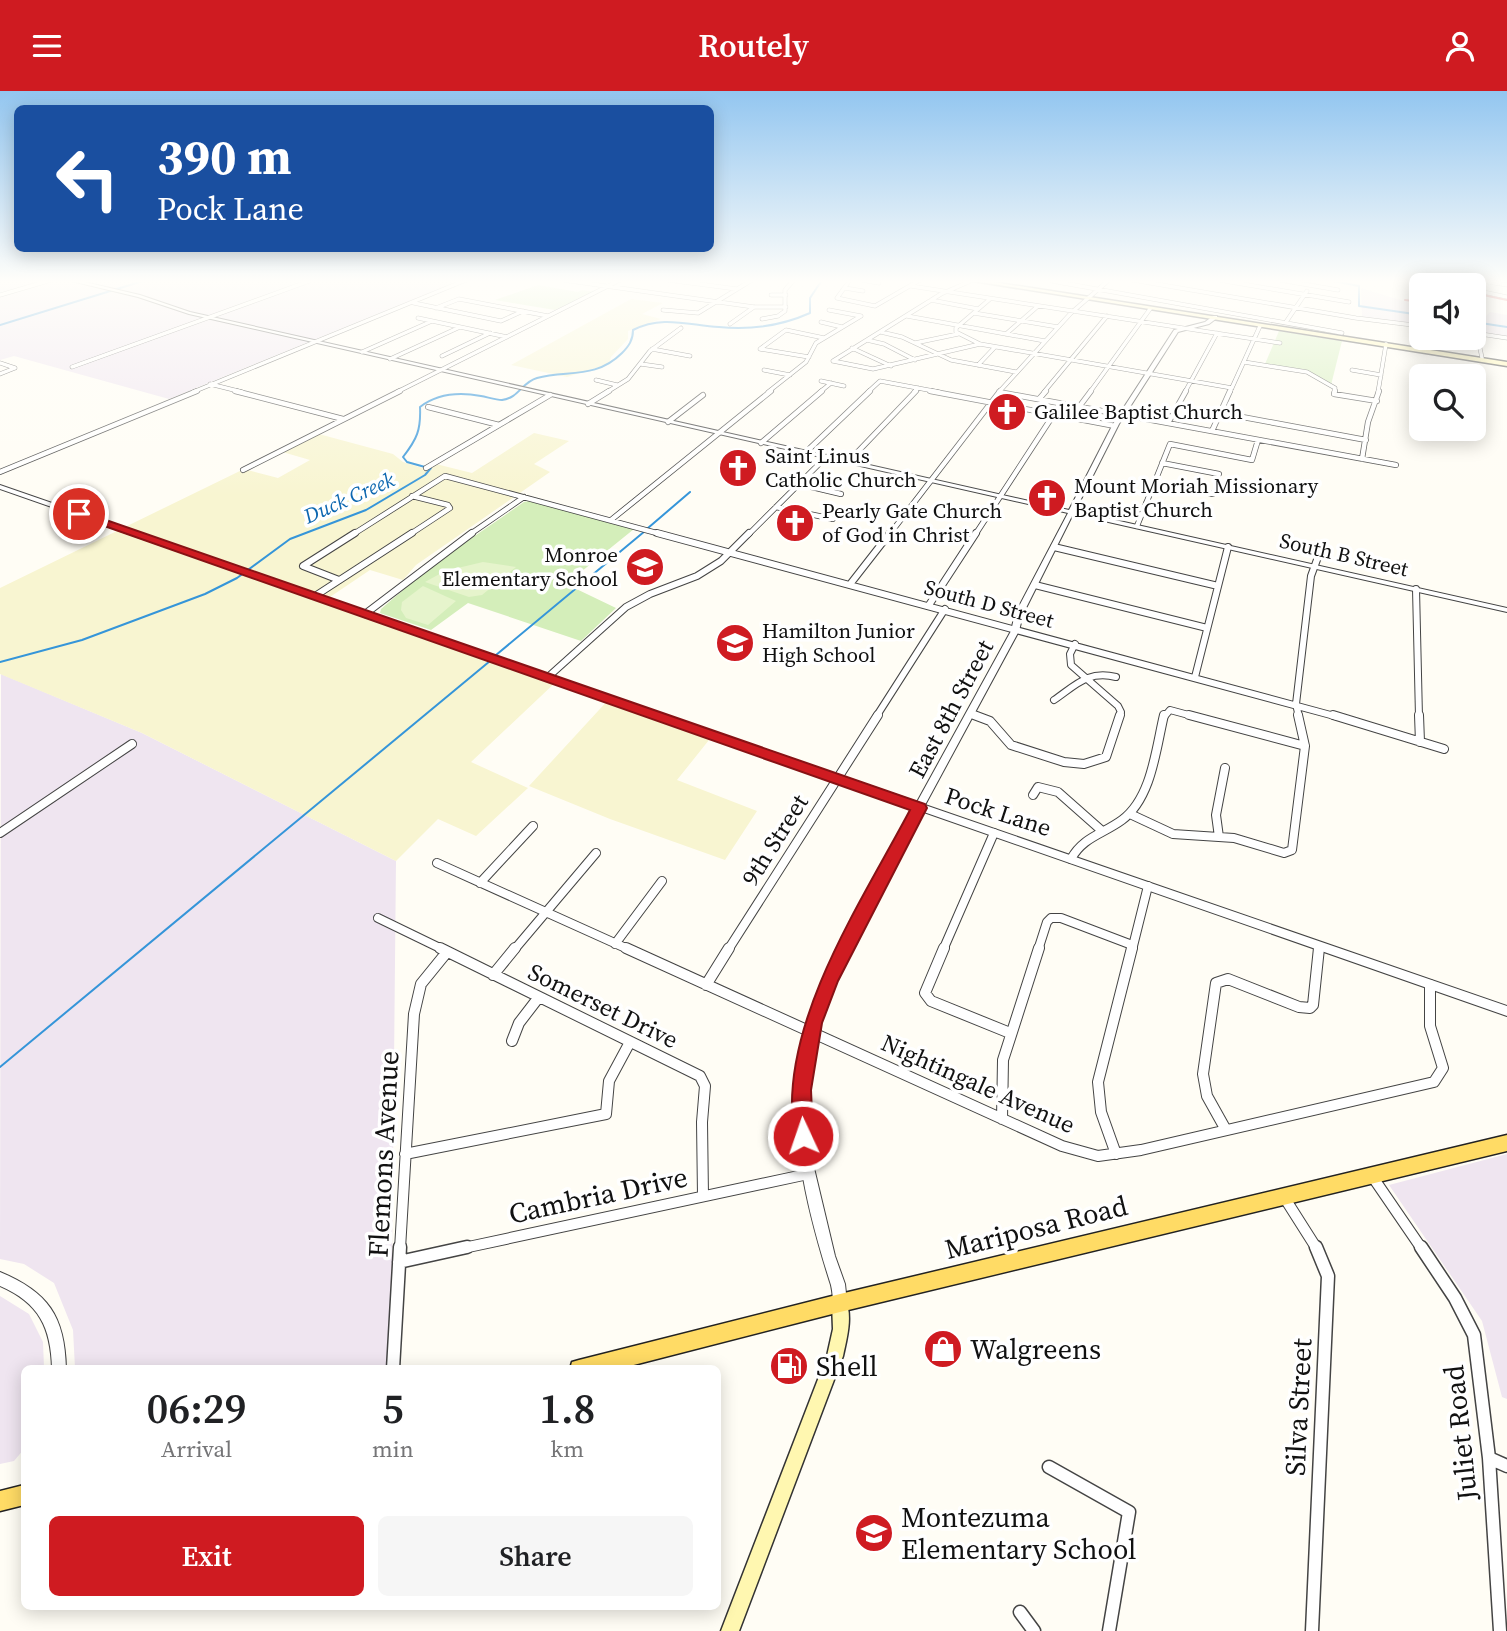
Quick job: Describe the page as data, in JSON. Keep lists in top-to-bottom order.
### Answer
{
  "streets": {
    "main road": ["Mariposa Road"],
    "street": [
      "South B Street",
      "South D Street",
      "East 8th Street",
      "Pock Lane",
      "9th Street",
      "Somerset Drive",
      "Nightingale Avenue",
      "Flemons Avenue",
      "Cambria Drive",
      "Silva Street",
      "Juliet Road"
    ]
  },
  "crossings": [
    ["South B Street", "East 8th Street"],
    ["South D Street", "East 8th Street"],
    ["South D Street", "9th Street"],
    ["East 8th Street", "Pock Lane"],
    ["East 8th Street", "Nightingale Avenue"],
    ["East 8th Street", "Cambria Drive"],
    ["East 8th Street", "Mariposa Road"],
    ["Pock Lane", "9th Street"],
    ["Pock Lane", "Nightingale Avenue"],
    ["9th Street", "Nightingale Avenue"],
    ["Somerset Drive", "Flemons Avenue"],
    ["Somerset Drive", "Cambria Drive"],
    ["Flemons Avenue", "Cambria Drive"],
    ["Mariposa Road", "Silva Street"],
    ["Mariposa Road", "Juliet Road"]
  ],
  "water": ["Duck Creek"],
  "places": {
    "church": [
      "Galilee Baptist Church",
      "Saint Linus Catholic Church",
      "Mount Moriah Missionary Baptist Church",
      "Pearly Gate Church of God in Christ"
    ],
    "school or university": ["Monroe Elementary School", "Hamilton Junior High School", "Montezuma Elementary School"],
    "shop": ["Walgreens"],
    "fuel station": ["Shell"]
  },
  "page": {
    "header": "Routely",
    "turn": ["390 m", "Pock Lane"],
    "eta": [
      "06:29",
      "Arrival",
      "5",
      "min",
      "1.8",
      "km"
    ],
    "buttons": ["Exit", "Share"]
  }
}
